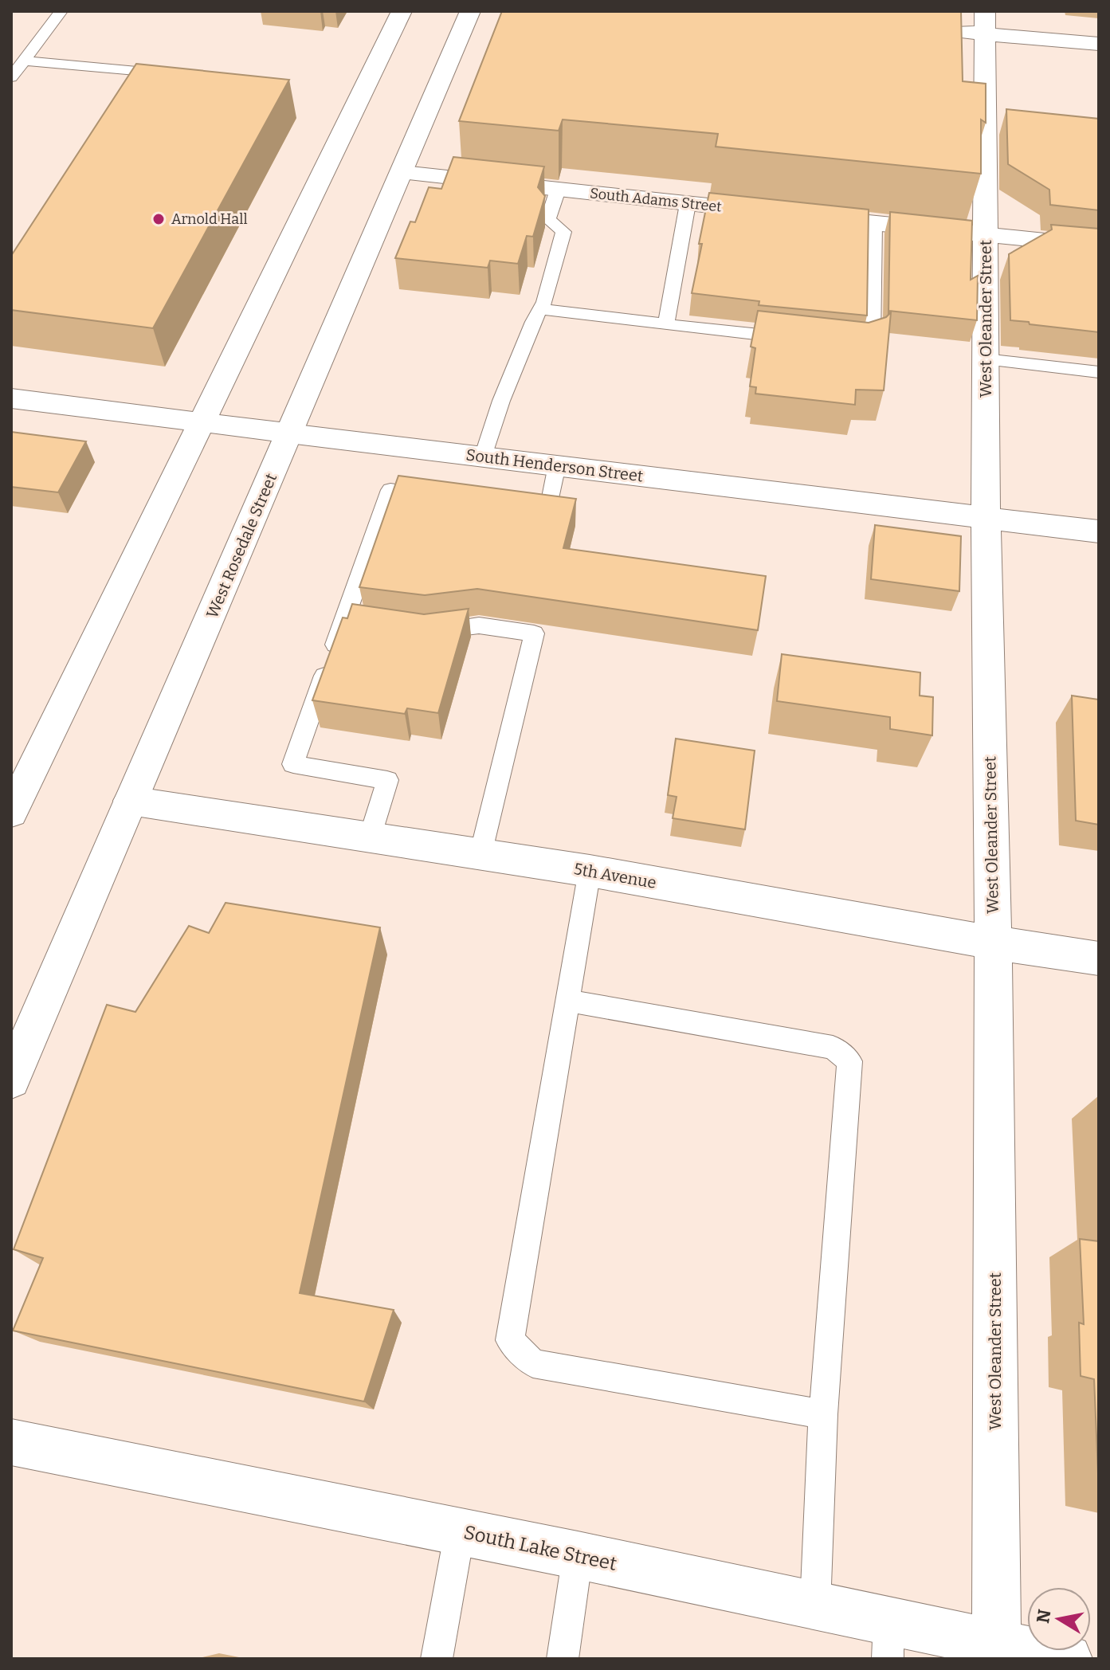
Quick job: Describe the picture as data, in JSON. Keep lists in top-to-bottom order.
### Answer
{
  "streets": {
    "street": [
      "South Adams Street",
      "West Oleander Street",
      "South Henderson Street",
      "West Rosedale Street",
      "5th Avenue",
      "South Lake Street"
    ]
  },
  "crossings": [
    ["South Adams Street", "West Rosedale Street"],
    ["West Oleander Street", "South Henderson Street"],
    ["West Oleander Street", "5th Avenue"],
    ["West Oleander Street", "South Lake Street"],
    ["South Henderson Street", "West Rosedale Street"],
    ["West Rosedale Street", "5th Avenue"]
  ],
  "places": ["Arnold Hall"],
  "north": "left"
}
